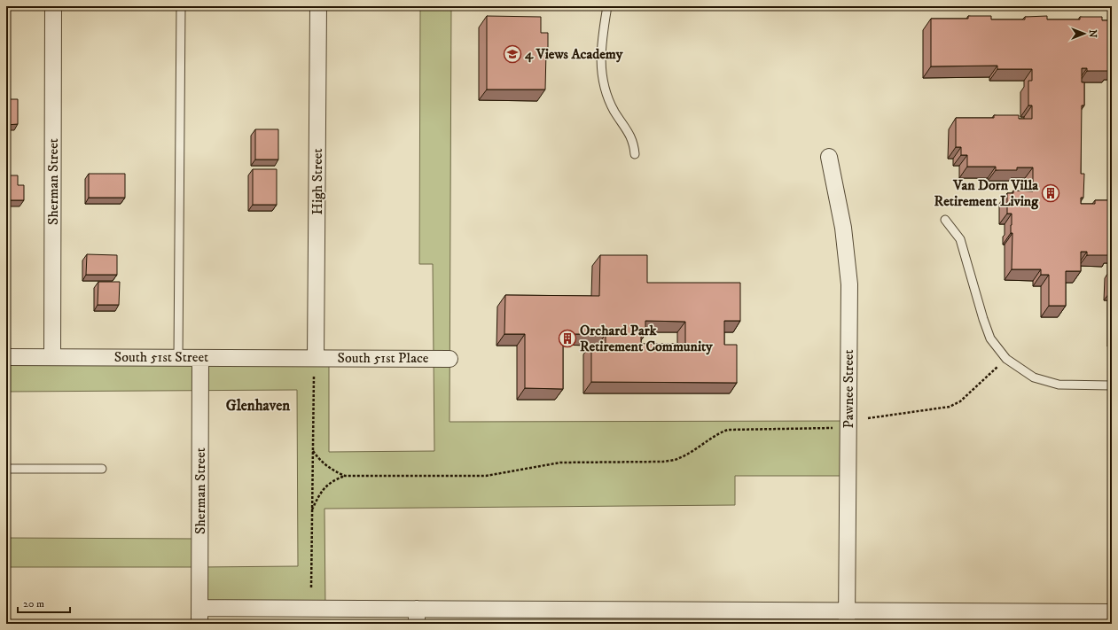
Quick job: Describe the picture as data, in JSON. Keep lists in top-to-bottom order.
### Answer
{
  "streets": {
    "street": [
      "Sherman Street",
      "High Street",
      "South 51st Street",
      "South 51st Place",
      "Pawnee Street"
    ]
  },
  "crossings": [
    ["Sherman Street", "South 51st Street"],
    ["High Street", "South 51st Street"],
    ["High Street", "South 51st Place"],
    ["South 51st Street", "South 51st Place"]
  ],
  "districts": ["Glenhaven"],
  "places": {
    "school or university": ["4 Views Academy"],
    "building": ["Van Dorn Villa Retirement Living", "Orchard Park Retirement Community"]
  },
  "scale_bar": "20 m",
  "north": "right"
}
